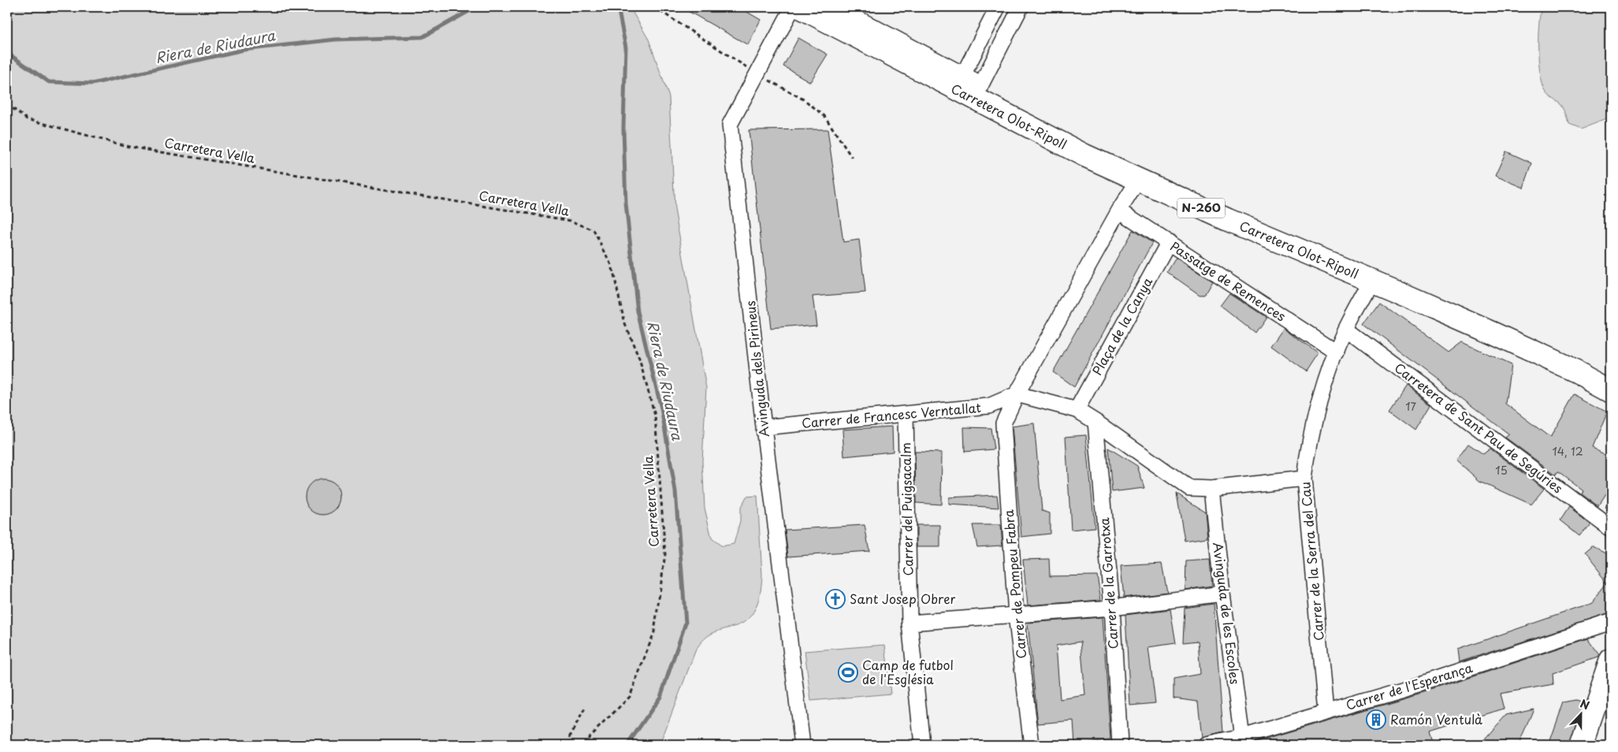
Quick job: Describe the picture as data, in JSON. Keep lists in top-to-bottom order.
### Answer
{
  "streets": {
    "main road": ["Carretera Olot-Ripoll", "N-260"],
    "street": [
      "Passatge de Remences",
      "Plaça de la Canya",
      "Avinguda dels Pirineus",
      "Carrer de Francesc Verntallat",
      "Carretera de Sant Pau de Segúries",
      "Carrer del Puigsacalm",
      "Carrer de la Serra del Cau",
      "Carrer de la Garrotxa",
      "Carrer de Pompeu Fabra",
      "Avinguda de les Escoles",
      "Carrer de l'Esperança"
    ],
    "path": ["Carretera Vella"]
  },
  "crossings": [
    ["Carretera Olot-Ripoll", "Carrer de la Serra del Cau"],
    ["Passatge de Remences", "Plaça de la Canya"],
    ["Passatge de Remences", "Carrer de la Serra del Cau"],
    ["Avinguda dels Pirineus", "Carrer de Francesc Verntallat"],
    ["Carrer de Francesc Verntallat", "Carrer del Puigsacalm"],
    ["Carrer de Francesc Verntallat", "Carrer de Pompeu Fabra"],
    ["Carretera de Sant Pau de Segúries", "Carrer de la Serra del Cau"],
    ["Carrer de la Serra del Cau", "Carrer de l'Esperança"],
    ["Avinguda de les Escoles", "Carrer de l'Esperança"]
  ],
  "water": ["Riera de Riudaura"],
  "places": {
    "church": ["Sant Josep Obrer"],
    "sports": ["Camp de futbol de l'Església"],
    "building": ["Ramón Ventulà"]
  },
  "house_numbers": ["17", "14, 12", "15"],
  "north": "top"
}
